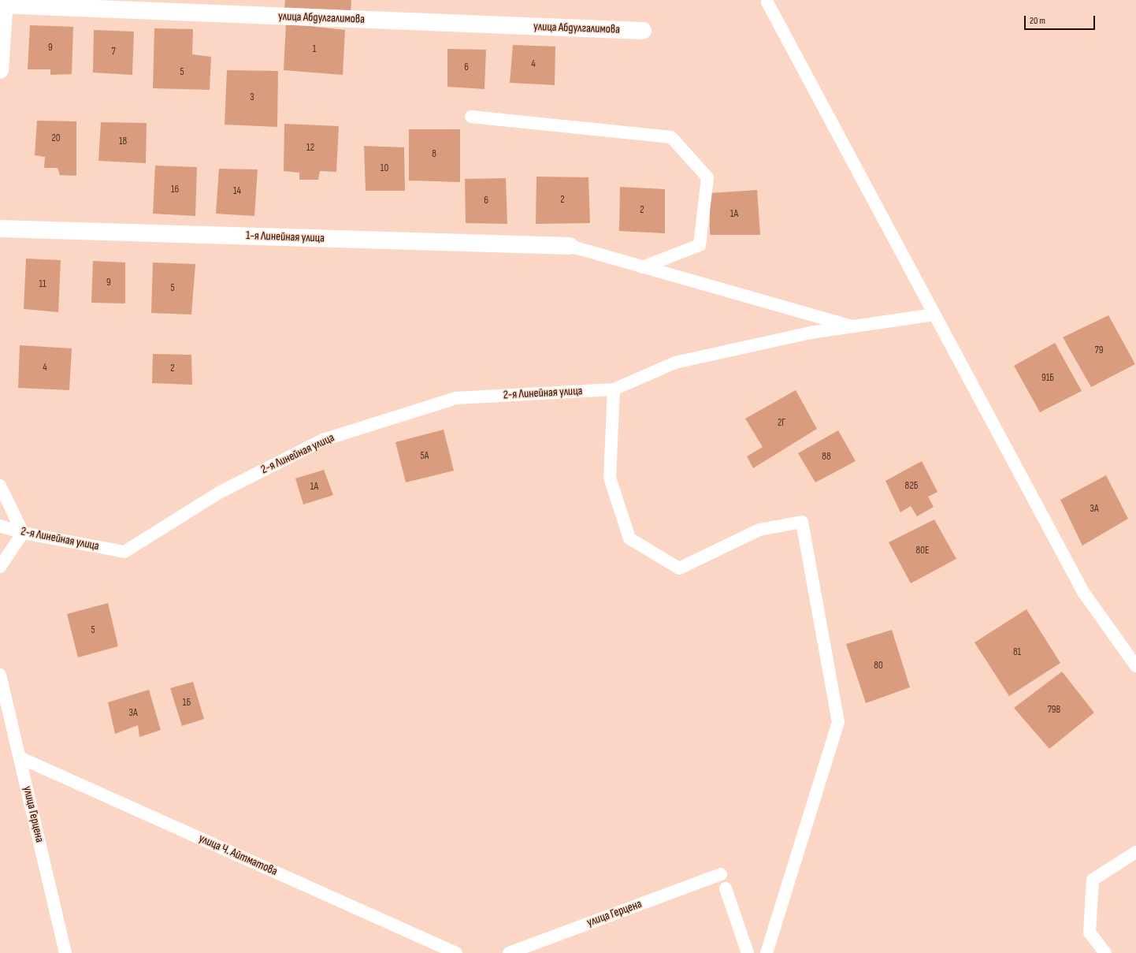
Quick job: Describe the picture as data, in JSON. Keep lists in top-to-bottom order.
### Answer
{
  "streets": {
    "street": ["улица Абдулгалимова", "1-я Линейная улица"],
    "lane": ["2-я Линейная улица", "улица Герцена", "улица Ч. Айтматова"]
  },
  "crossings": [
    ["улица Герцена", "улица Ч. Айтматова"]
  ],
  "house_numbers": [
    "9",
    "1",
    "7",
    "4",
    "6",
    "5",
    "3",
    "20",
    "18",
    "12",
    "8",
    "10",
    "16",
    "14",
    "2",
    "6",
    "2",
    "1А",
    "9",
    "11",
    "5",
    "79",
    "4",
    "2",
    "91Б",
    "2Г",
    "5А",
    "88",
    "82Б",
    "1А",
    "3А",
    "80Е",
    "5",
    "81",
    "80",
    "1Б",
    "79В",
    "3А"
  ],
  "scale_bar": "20 m"
}
